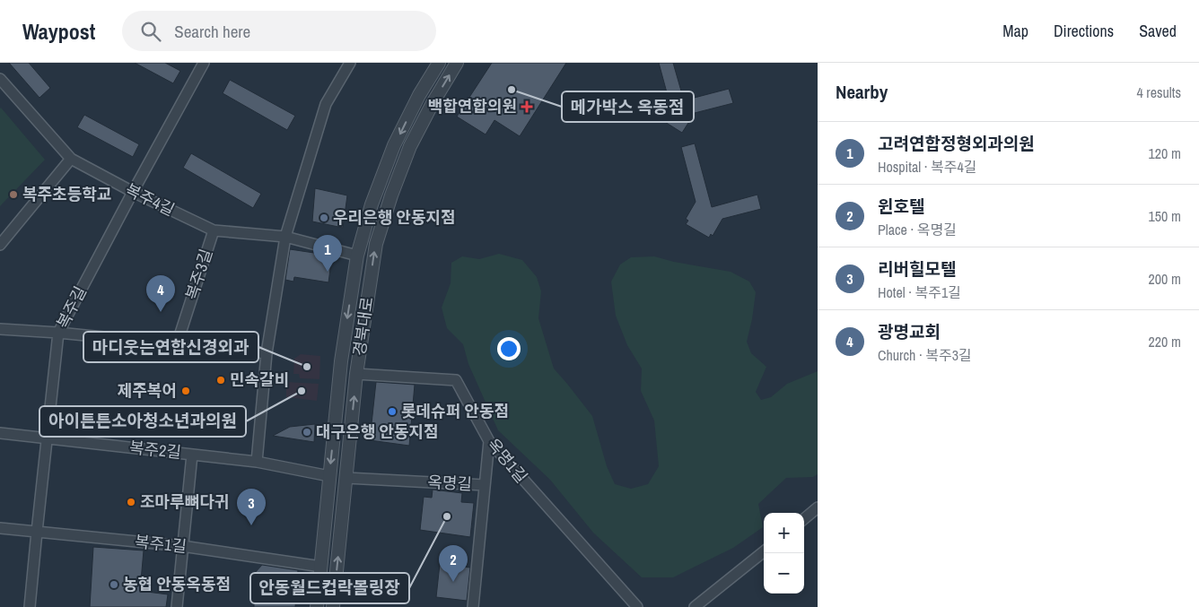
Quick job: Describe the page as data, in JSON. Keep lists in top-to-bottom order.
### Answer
{
  "streets": {
    "street": [
      "복주4길",
      "복주3길",
      "복주길",
      "경북대로",
      "복주2길",
      "옥명1길",
      "옥명길",
      "복주1길"
    ]
  },
  "crossings": [
    ["복주4길", "복주3길"],
    ["복주4길", "복주길"],
    ["복주4길", "경북대로"],
    ["복주길", "복주2길"],
    ["복주길", "복주1길"],
    ["경북대로", "복주2길"],
    ["경북대로", "옥명1길"],
    ["경북대로", "옥명길"],
    ["경북대로", "복주1길"]
  ],
  "places": {
    "other": [
      "메가박스 옥동점",
      "복주초등학교",
      "우리은행 안동지점",
      "마디웃는연합신경외과",
      "민속갈비",
      "제주복어",
      "아이튼튼소아청소년과의원",
      "롯데슈퍼 안동점",
      "대구은행 안동지점",
      "조마루뼈다귀",
      "안동월드컵락볼링장",
      "농협 안동옥동점"
    ],
    "health": ["백합연합의원"]
  },
  "page": {
    "header": "Waypost",
    "search": "Search here",
    "nav": ["Map", "Directions", "Saved"],
    "heading": ["Nearby", "4 results"],
    "list": [
      {
        "mark": "1",
        "name": "고려연합정형외과의원",
        "note": "Hospital · 복주4길",
        "value": "120 m"
      },
      {
        "mark": "2",
        "name": "윈호텔",
        "note": "Place · 옥명길",
        "value": "150 m"
      },
      {
        "mark": "3",
        "name": "리버힐모텔",
        "note": "Hotel · 복주1길",
        "value": "200 m"
      },
      {
        "mark": "4",
        "name": "광명교회",
        "note": "Church · 복주3길",
        "value": "220 m"
      }
    ],
    "pins": [
      "1",
      "4",
      "3",
      "2"
    ],
    "map_buttons": ["+", "−"]
  }
}
